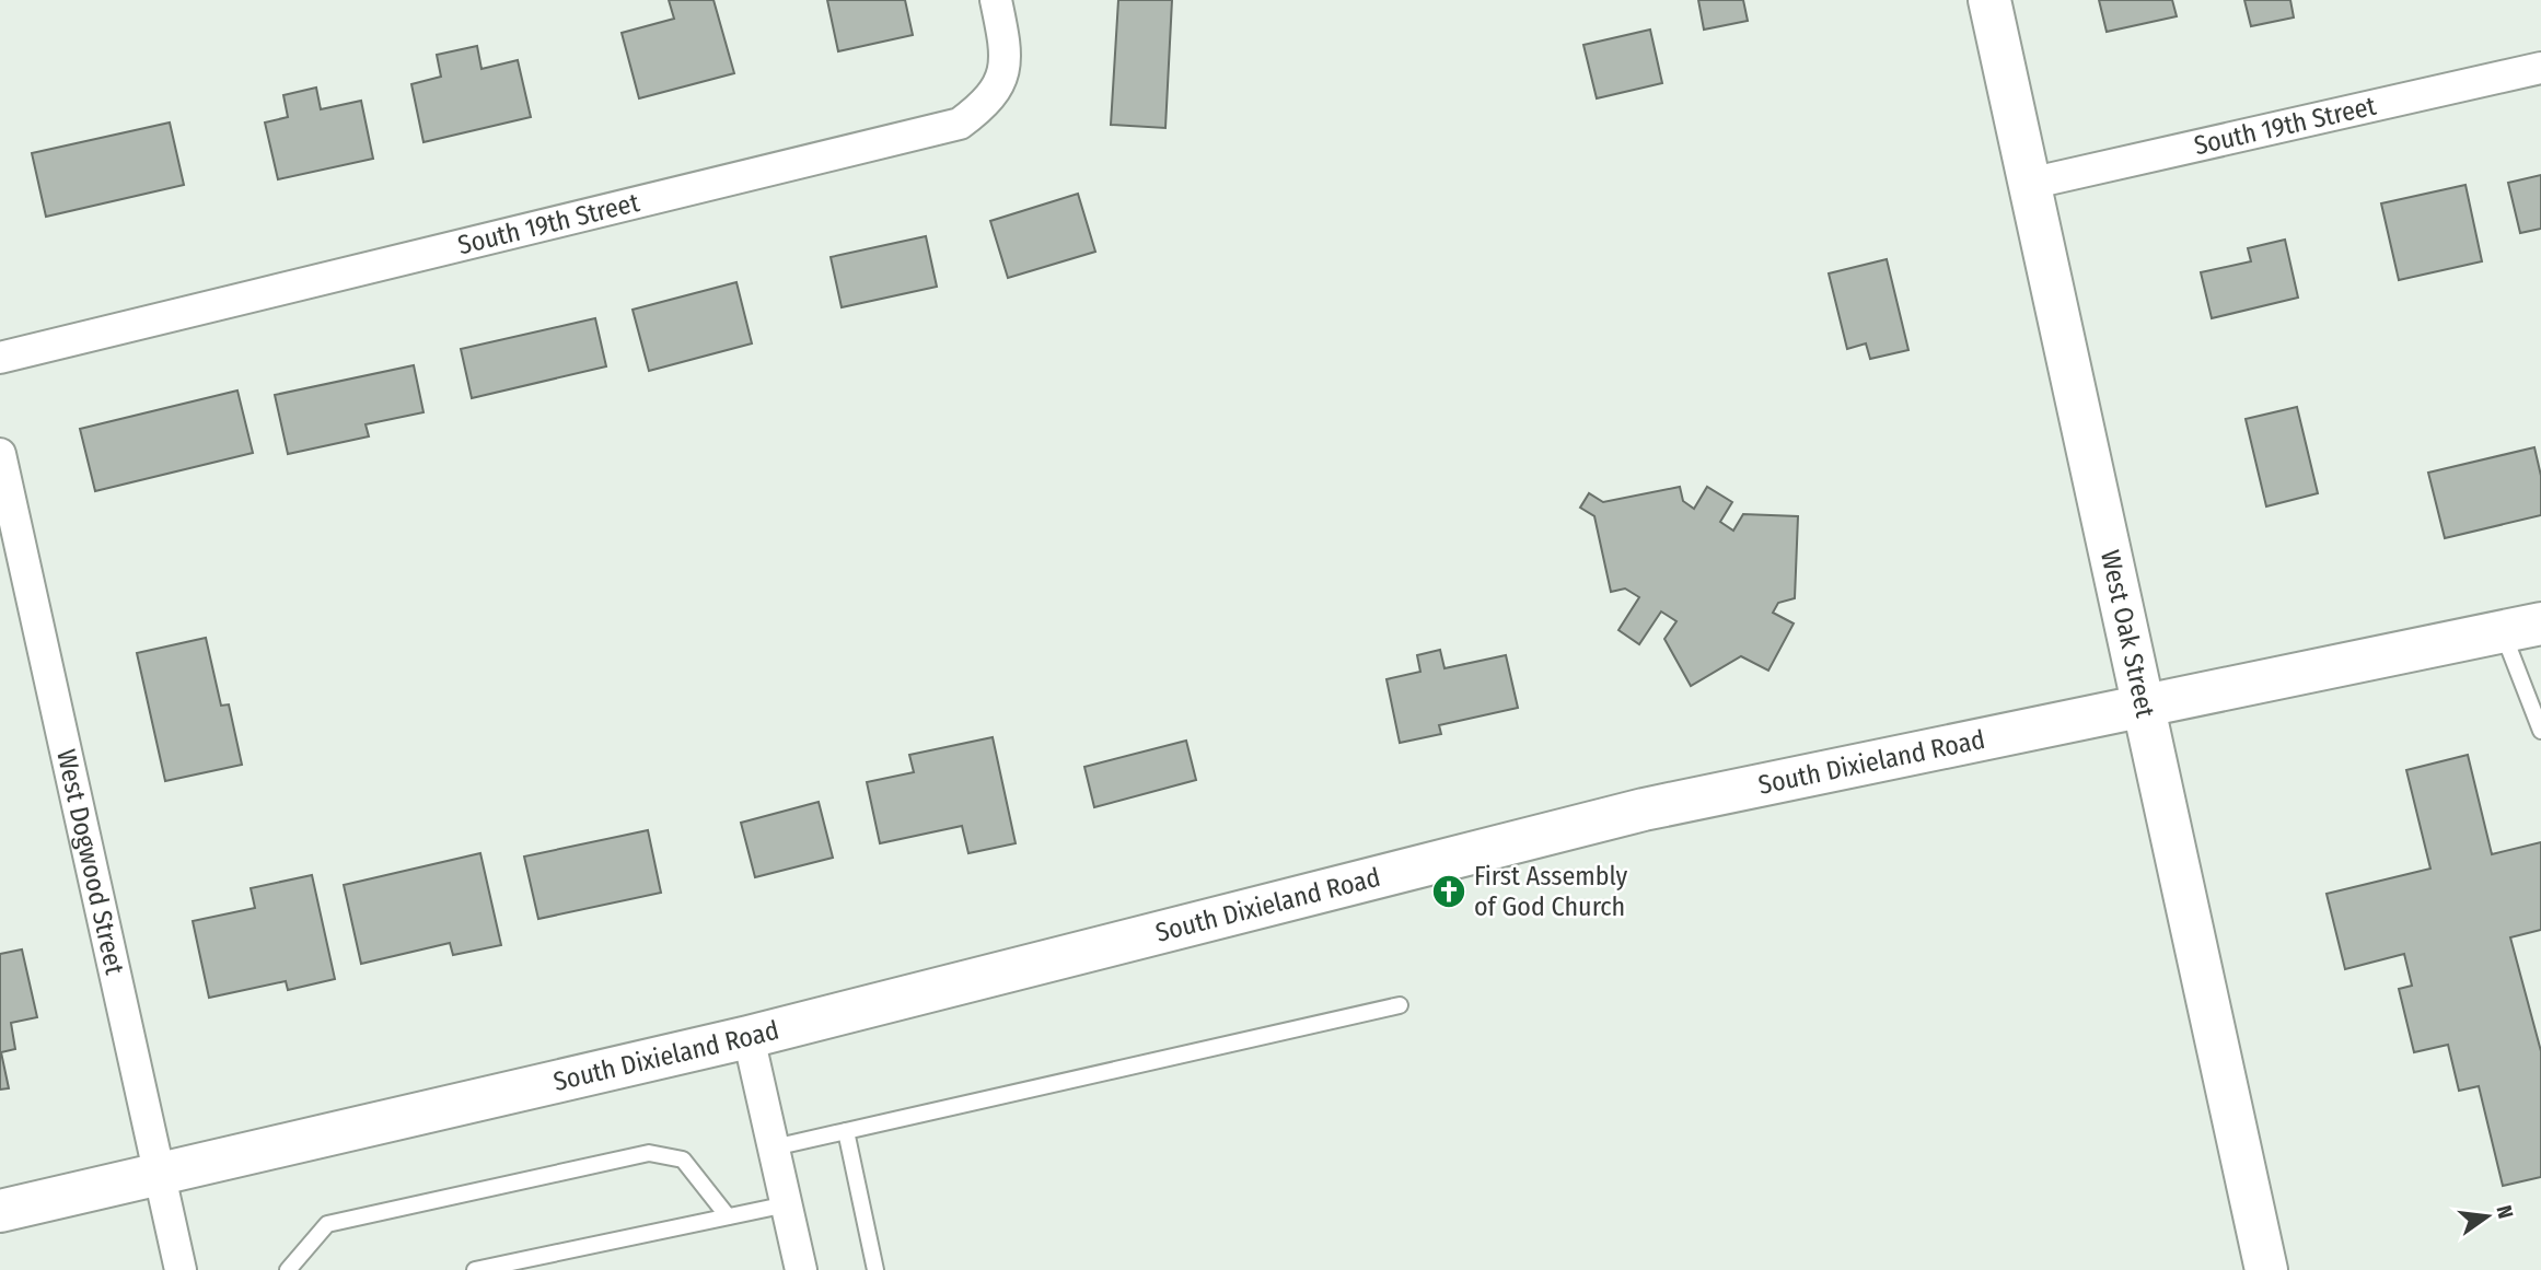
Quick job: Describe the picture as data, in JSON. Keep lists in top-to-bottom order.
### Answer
{
  "streets": {
    "main road": ["West Oak Street", "South Dixieland Road"],
    "street": ["South 19th Street", "West Dogwood Street"]
  },
  "crossings": [
    ["South 19th Street", "West Oak Street"],
    ["West Oak Street", "South Dixieland Road"],
    ["South Dixieland Road", "West Dogwood Street"]
  ],
  "places": {
    "church": ["First Assembly of God Church"]
  },
  "north": "right"
}
